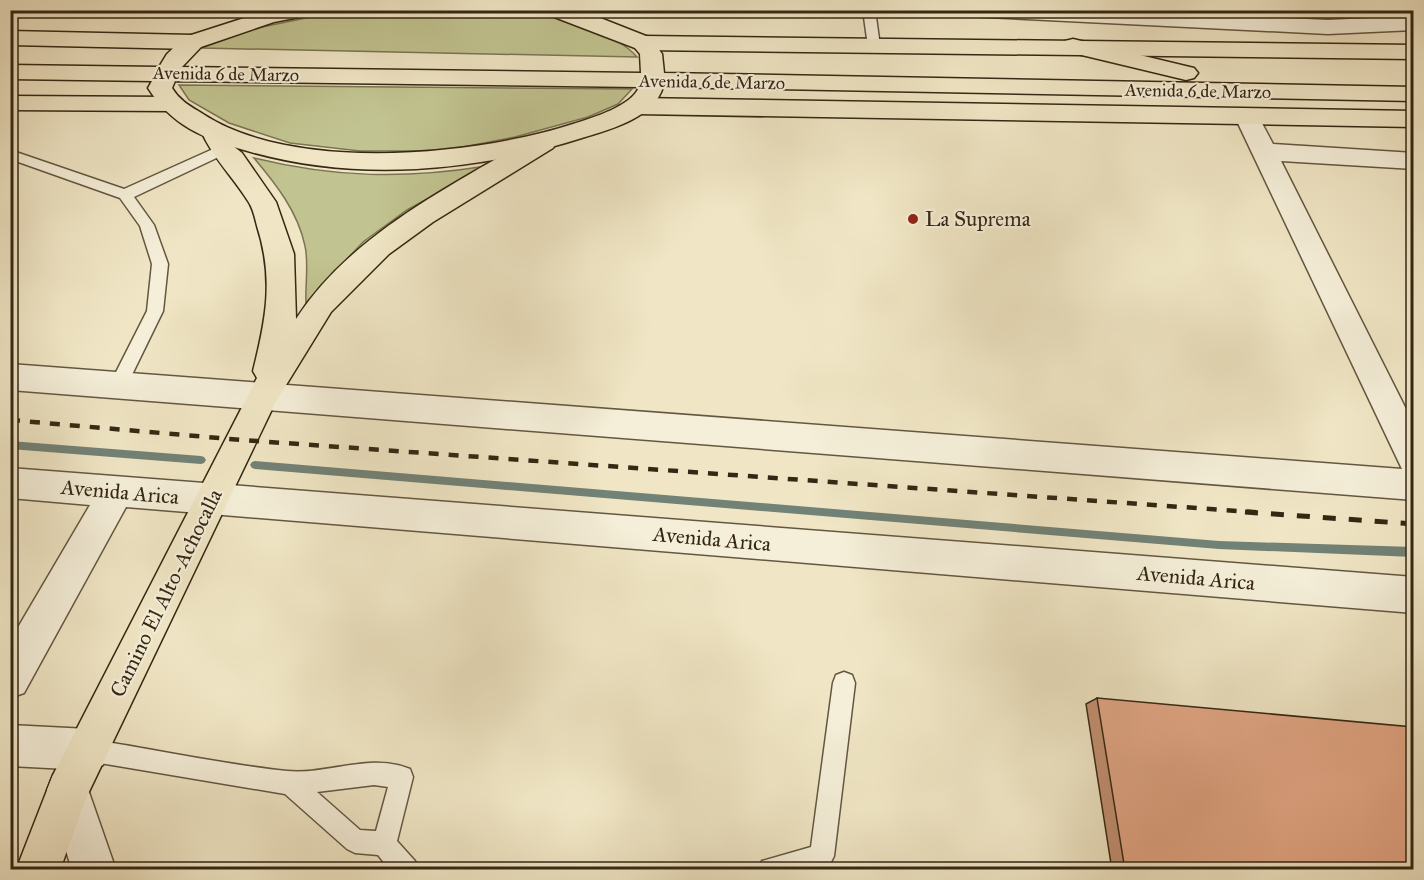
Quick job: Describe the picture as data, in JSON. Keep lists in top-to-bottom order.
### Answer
{
  "streets": {
    "main road": ["Avenida 6 de Marzo", "Camino El Alto-Achocalla"],
    "street": ["Avenida Arica"]
  },
  "crossings": [
    ["Avenida Arica", "Camino El Alto-Achocalla"]
  ],
  "places": ["La Suprema"]
}
